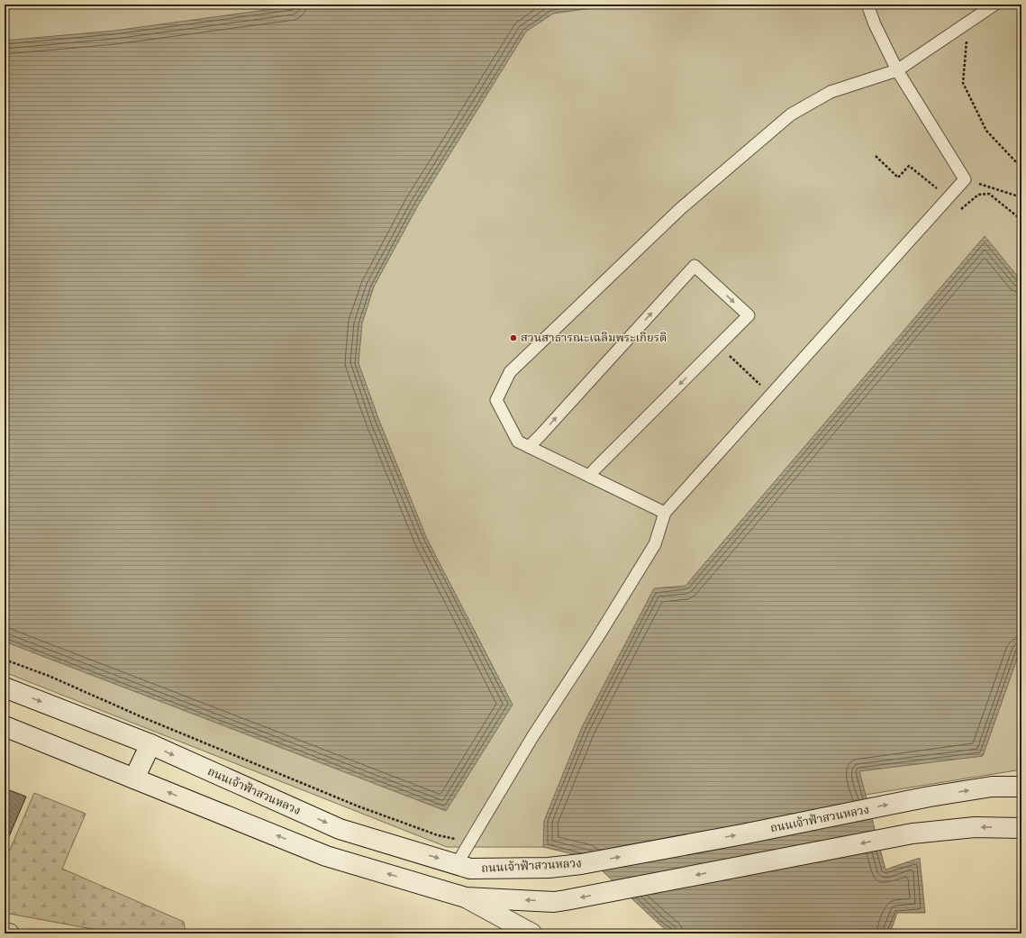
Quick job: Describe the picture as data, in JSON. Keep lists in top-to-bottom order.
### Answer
{
  "streets": {
    "main road": ["ถนนเจ้าฟ้าสวนหลวง"]
  },
  "places": ["สวนสาธารณะเฉลิมพระเกียรติ"]
}
